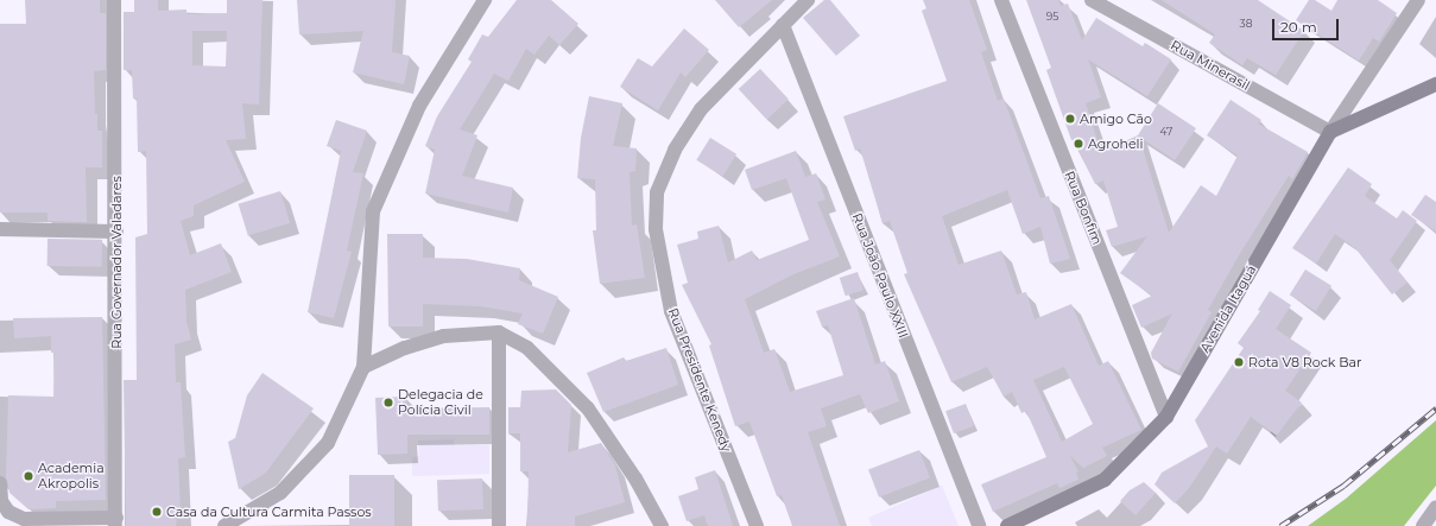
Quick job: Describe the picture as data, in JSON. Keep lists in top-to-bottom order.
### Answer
{
  "streets": {
    "main road": ["Avenida Itaguá"],
    "street": [
      "Rua Minerasil",
      "Rua Bonfim",
      "Rua Governador Valadares",
      "Rua João Paulo XXIII",
      "Rua Presidente Kenedy"
    ]
  },
  "crossings": [
    ["Rua Minerasil", "Avenida Itaguá"],
    ["Rua Bonfim", "Avenida Itaguá"],
    ["Rua João Paulo XXIII", "Rua Presidente Kenedy"]
  ],
  "places": [
    "Amigo Cão",
    "Agroheli",
    "Rota V8 Rock Bar",
    "Delegacia de Polícia Civil",
    "Academia Akropolis",
    "Casa da Cultura Carmita Passos"
  ],
  "house_numbers": ["95", "38", "47"],
  "scale_bar": "20 m"
}
